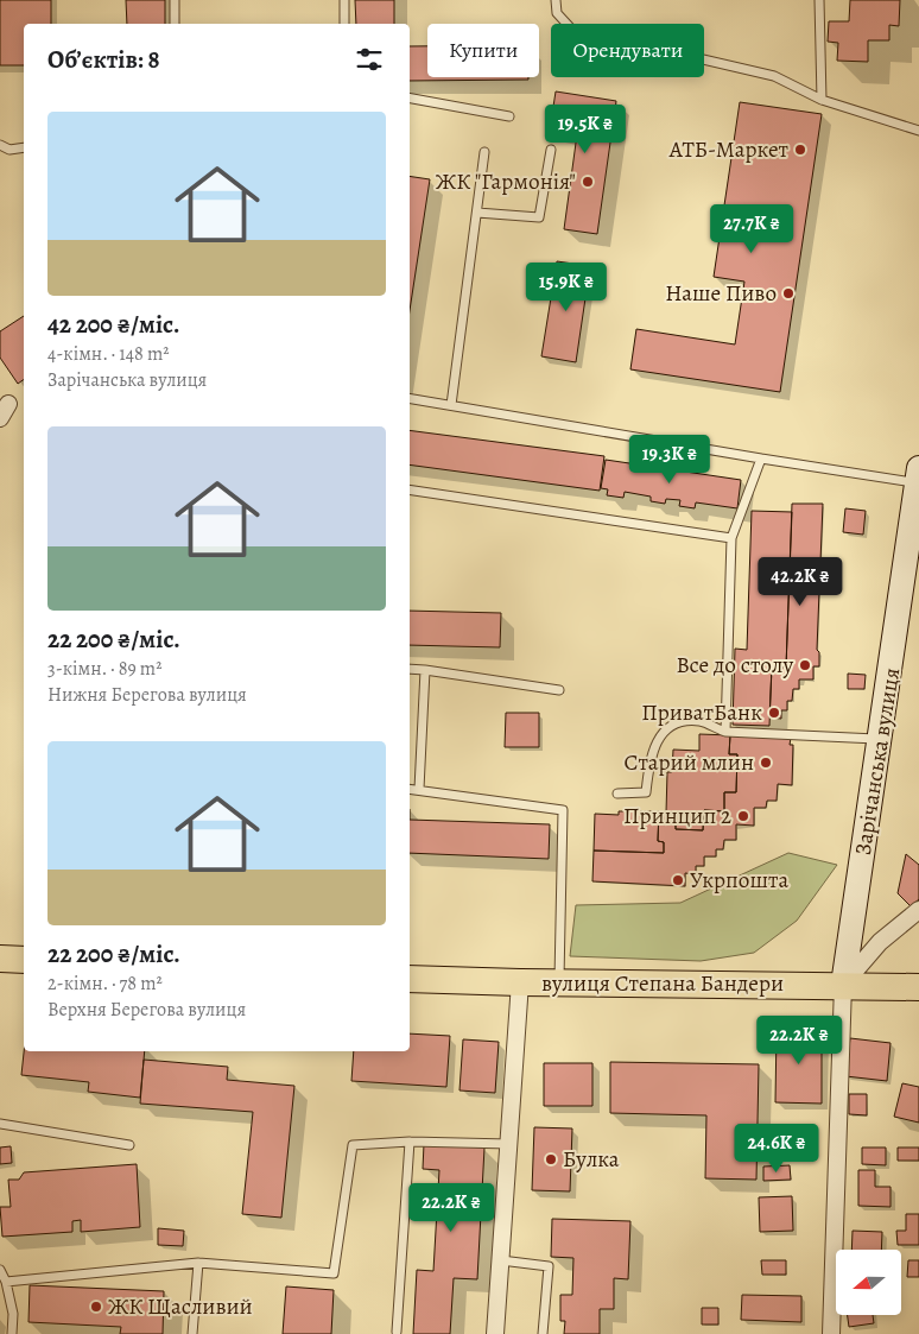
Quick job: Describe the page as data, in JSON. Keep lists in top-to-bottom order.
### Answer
{
  "streets": {
    "main road": ["вулиця Степана Бандери"],
    "street": ["Зарічанська вулиця"]
  },
  "crossings": [
    ["Зарічанська вулиця", "вулиця Степана Бандери"]
  ],
  "places": [
    "АТБ-Маркет",
    "ЖК \"Гармонія\"",
    "Наше Пиво",
    "Все до столу",
    "ПриватБанк",
    "Старий млин",
    "Принцип 2",
    "Укрпошта",
    "Булка",
    "ЖК Щасливий"
  ],
  "north": "left",
  "page": {
    "chip": ["Купити", "Орендувати"],
    "heading": "Об’єктів: 8",
    "list": [
      {
        "name": "42 200 ₴/міс.",
        "note": "4-кімн. · 148 m² · Зарічанська вулиця"
      },
      {
        "name": "22 200 ₴/міс.",
        "note": "3-кімн. · 89 m² · Нижня Берегова вулиця"
      },
      {
        "name": "22 200 ₴/міс.",
        "note": "2-кімн. · 78 m² · Верхня Берегова вулиця"
      }
    ],
    "price": [
      "19.5K ₴",
      "27.7K ₴",
      "15.9K ₴",
      "19.3K ₴",
      "42.2K ₴",
      "22.2K ₴",
      "24.6K ₴",
      "22.2K ₴"
    ]
  }
}
